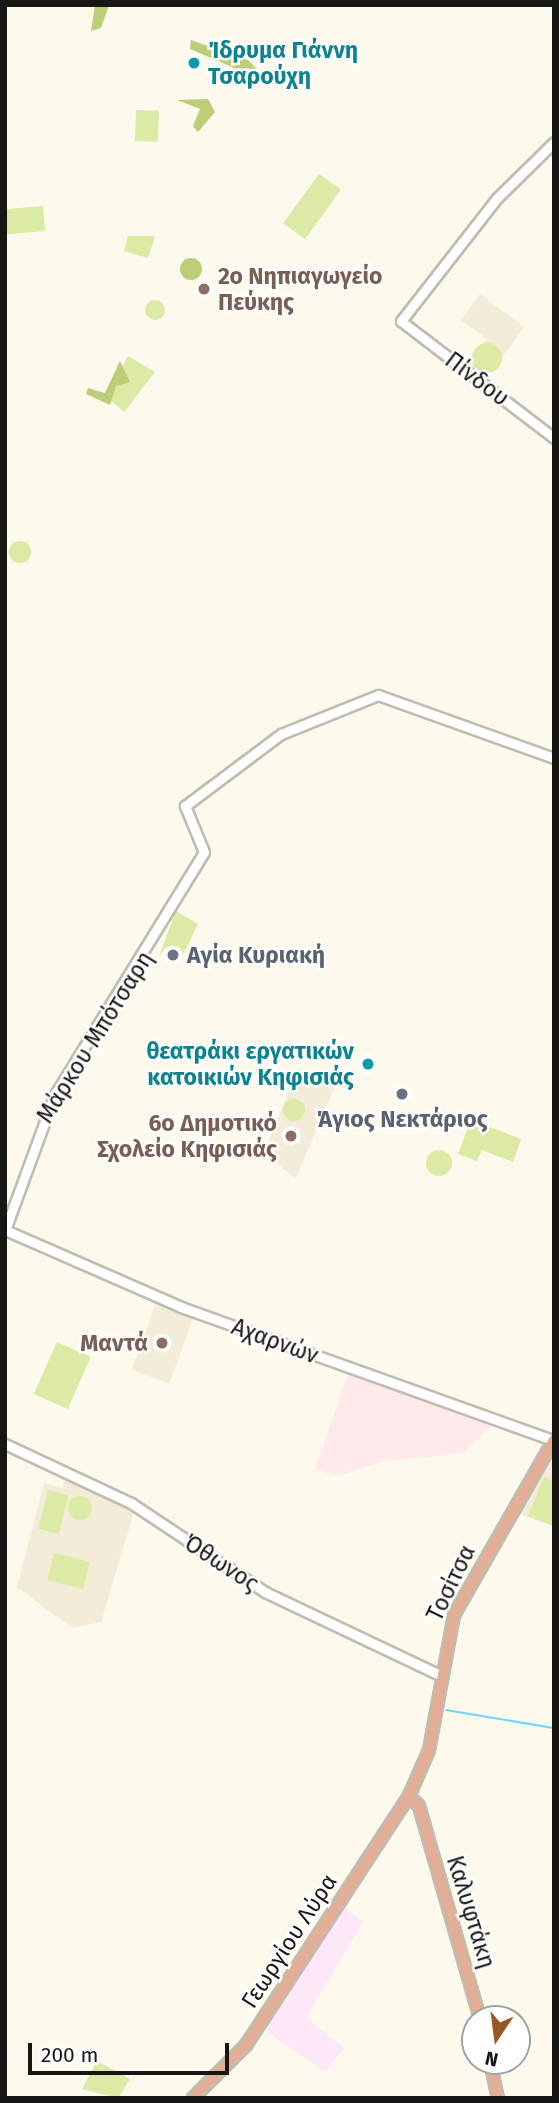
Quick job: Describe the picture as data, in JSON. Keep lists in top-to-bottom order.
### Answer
{
  "streets": {
    "main road": ["Τοσίτσα", "Καλυφτάκη", "Γεωργίου Λύρα"],
    "street": [
      "Πίνδου",
      "Μάρκου Μπότσαρη",
      "Αχαρνών",
      "Όθωνος"
    ]
  },
  "crossings": [
    ["Μάρκου Μπότσαρη", "Αχαρνών"],
    ["Αχαρνών", "Τοσίτσα"],
    ["Όθωνος", "Τοσίτσα"],
    ["Τοσίτσα", "Καλυφτάκη"],
    ["Τοσίτσα", "Γεωργίου Λύρα"],
    ["Καλυφτάκη", "Γεωργίου Λύρα"]
  ],
  "places": [
    "Ίδρυμα Γιάννη Τσαρούχη",
    "2ο Νηπιαγωγείο Πεύκης",
    "Αγία Κυριακή",
    "θεατράκι εργατικών κατοικιών Κηφισιάς",
    "Άγιος Νεκτάριος",
    "6ο Δημοτικό Σχολείο Κηφισιάς",
    "Μαντά"
  ],
  "scale_bar": "200 m",
  "north": "bottom"
}
